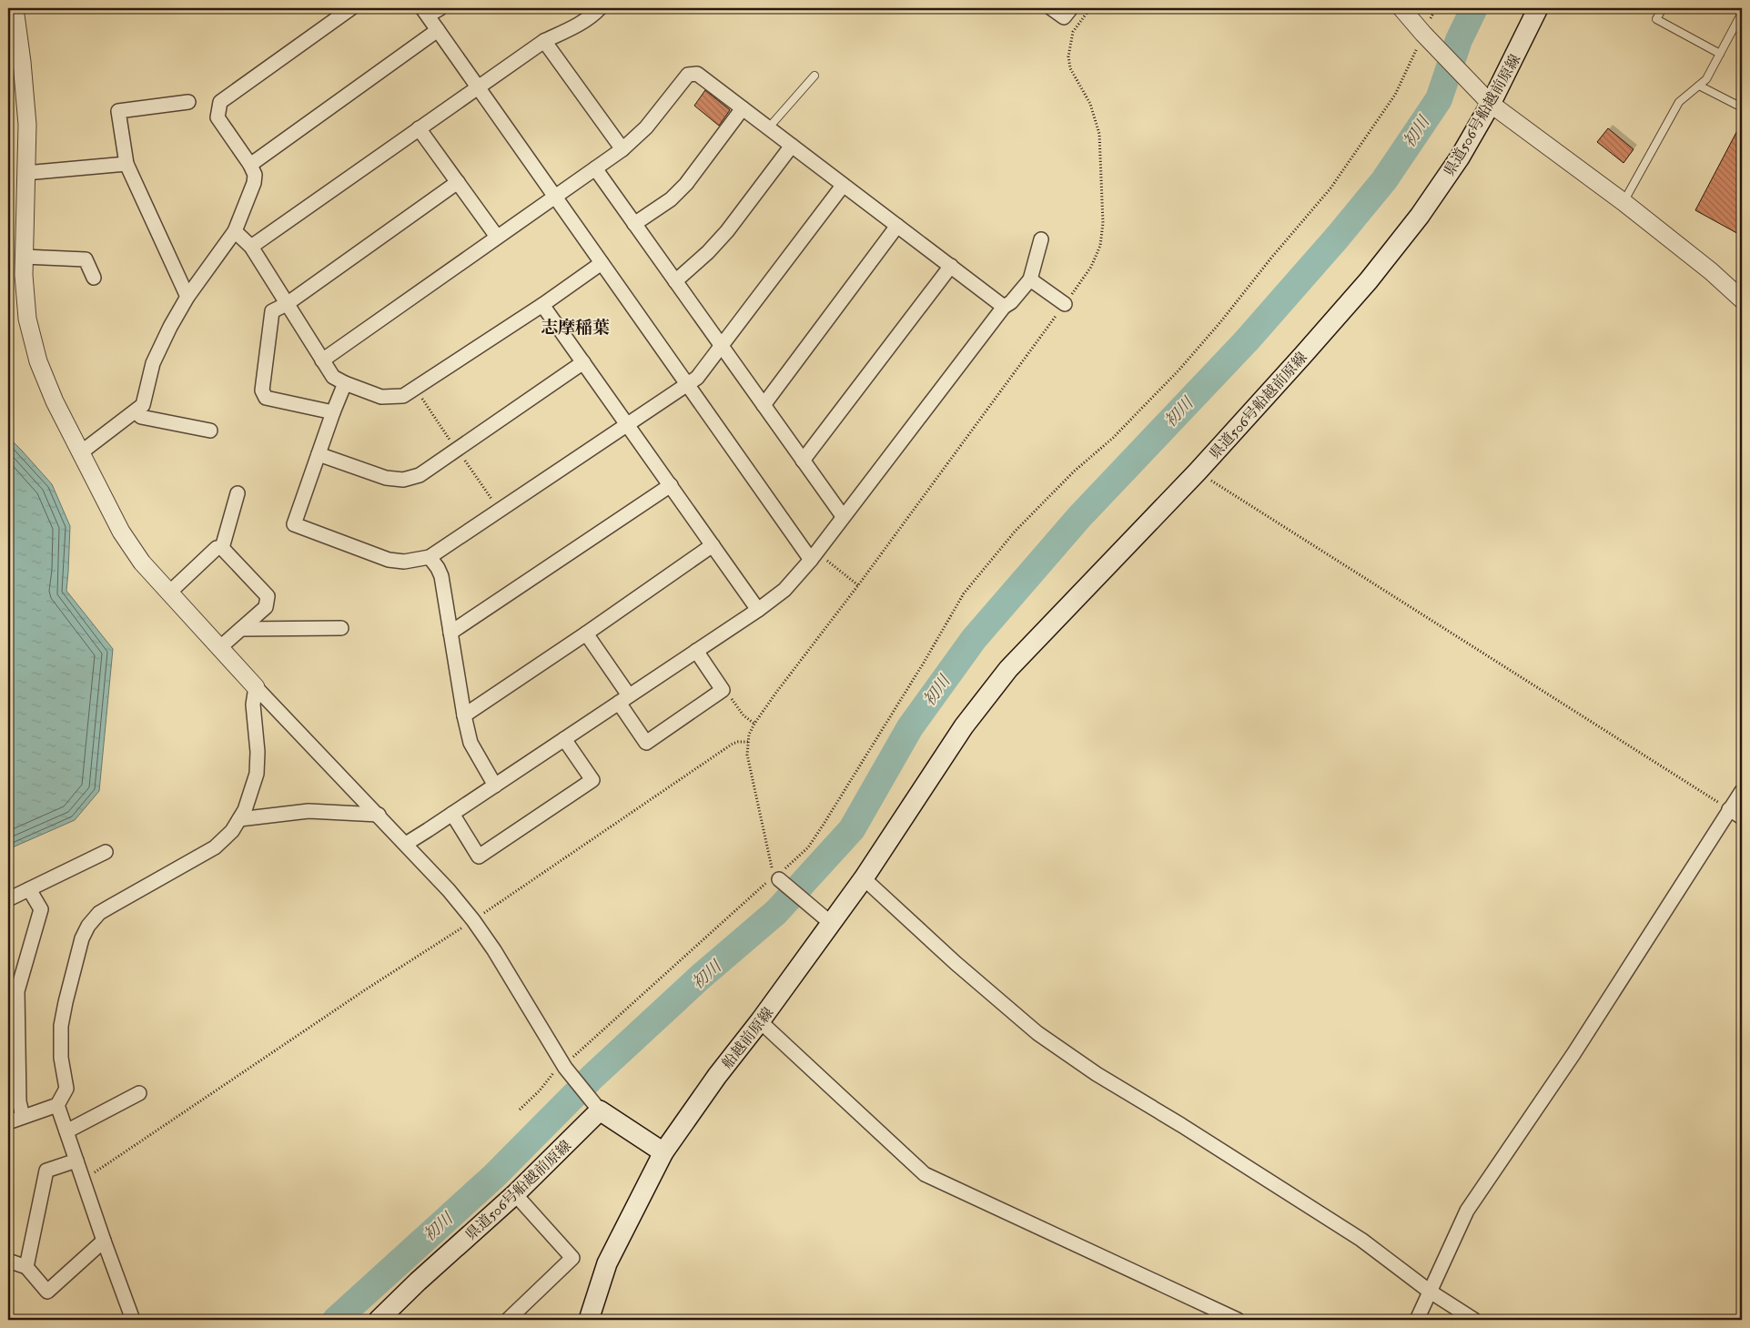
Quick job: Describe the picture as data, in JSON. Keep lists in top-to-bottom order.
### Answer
{
  "streets": {
    "main road": ["県道506号船越前原線", "船越前原線"]
  },
  "crossings": [
    ["県道506号船越前原線", "船越前原線"]
  ],
  "districts": ["志摩稲葉"],
  "water": ["初川"]
}
